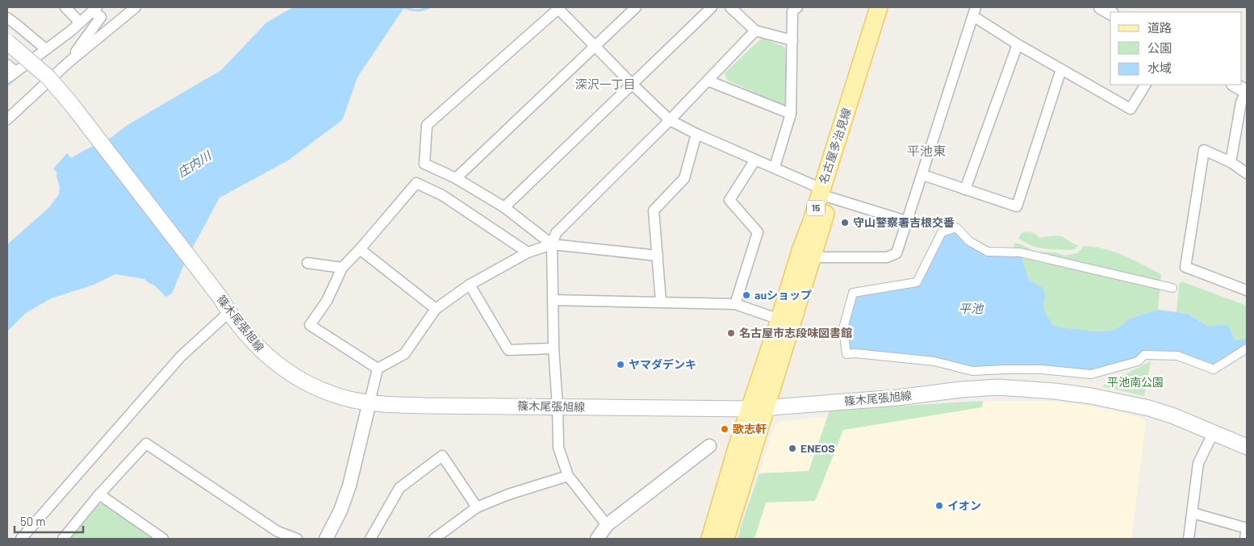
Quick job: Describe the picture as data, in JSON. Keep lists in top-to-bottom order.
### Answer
{
  "streets": {
    "main road": ["名古屋多治見線", "15", "篠木尾張旭線"]
  },
  "crossings": [
    ["名古屋多治見線", "篠木尾張旭線"]
  ],
  "districts": ["深沢一丁目", "平池東"],
  "water": ["庄内川", "平池"],
  "parks": ["平池南公園"],
  "places": [
    "守山警察署吉根交番",
    "auショップ",
    "名古屋市志段味図書館",
    "ヤマダデンキ",
    "歌志軒",
    "ENEOS",
    "イオン"
  ],
  "legend": ["道路", "公園", "水域"],
  "scale_bar": "50 m"
}
